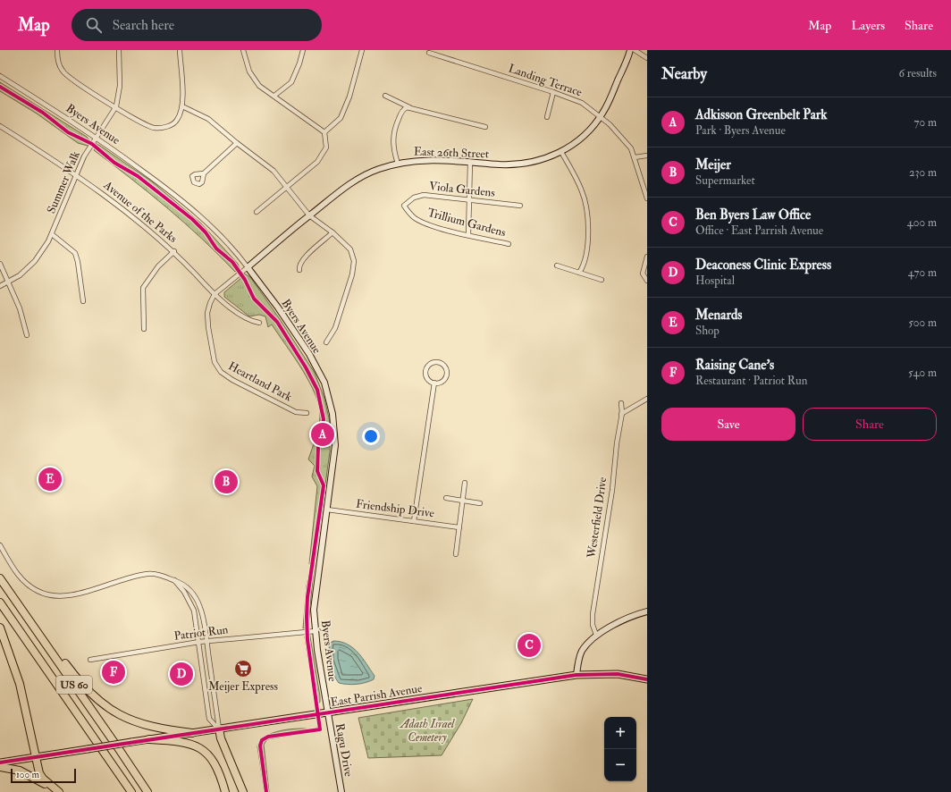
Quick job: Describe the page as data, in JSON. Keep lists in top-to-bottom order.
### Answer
{
  "streets": {
    "highway": ["US 60"],
    "main road": ["East Parrish Avenue"],
    "street": [
      "Landing Terrace",
      "Byers Avenue",
      "East 26th Street",
      "Summer Walk",
      "Viola Gardens",
      "Avenue of the Parks",
      "Trillium Gardens",
      "Heartland Park",
      "Friendship Drive",
      "Westerfield Drive",
      "Patriot Run",
      "Ragu Drive"
    ]
  },
  "crossings": [
    ["Landing Terrace", "East 26th Street"],
    ["Byers Avenue", "East 26th Street"],
    ["Byers Avenue", "Summer Walk"],
    ["Byers Avenue", "Friendship Drive"],
    ["Byers Avenue", "Patriot Run"],
    ["Byers Avenue", "East Parrish Avenue"],
    ["Byers Avenue", "Ragu Drive"],
    ["Summer Walk", "Avenue of the Parks"],
    ["Viola Gardens", "Trillium Gardens"],
    ["Avenue of the Parks", "Heartland Park"],
    ["East Parrish Avenue", "Ragu Drive"]
  ],
  "parks": ["Adath Israel Cemetery"],
  "places": {
    "supermarket": ["Meijer Express"]
  },
  "scale_bar": "100 m",
  "page": {
    "header": "Map",
    "search": "Search here",
    "nav": ["Map", "Layers", "Share"],
    "heading": ["Nearby", "6 results"],
    "list": [
      {
        "mark": "A",
        "name": "Adkisson Greenbelt Park",
        "note": "Park · Byers Avenue",
        "value": "70 m"
      },
      {
        "mark": "B",
        "name": "Meijer",
        "note": "Supermarket",
        "value": "230 m"
      },
      {
        "mark": "C",
        "name": "Ben Byers Law Office",
        "note": "Office · East Parrish Avenue",
        "value": "400 m"
      },
      {
        "mark": "D",
        "name": "Deaconess Clinic Express",
        "note": "Hospital",
        "value": "470 m"
      },
      {
        "mark": "E",
        "name": "Menards",
        "note": "Shop",
        "value": "500 m"
      },
      {
        "mark": "F",
        "name": "Raising Cane's",
        "note": "Restaurant · Patriot Run",
        "value": "540 m"
      }
    ],
    "buttons": ["Save", "Share"],
    "pins": [
      "A",
      "E",
      "B",
      "C",
      "F",
      "D"
    ],
    "map_buttons": ["+", "−"],
    "scale": "100 m"
  }
}
